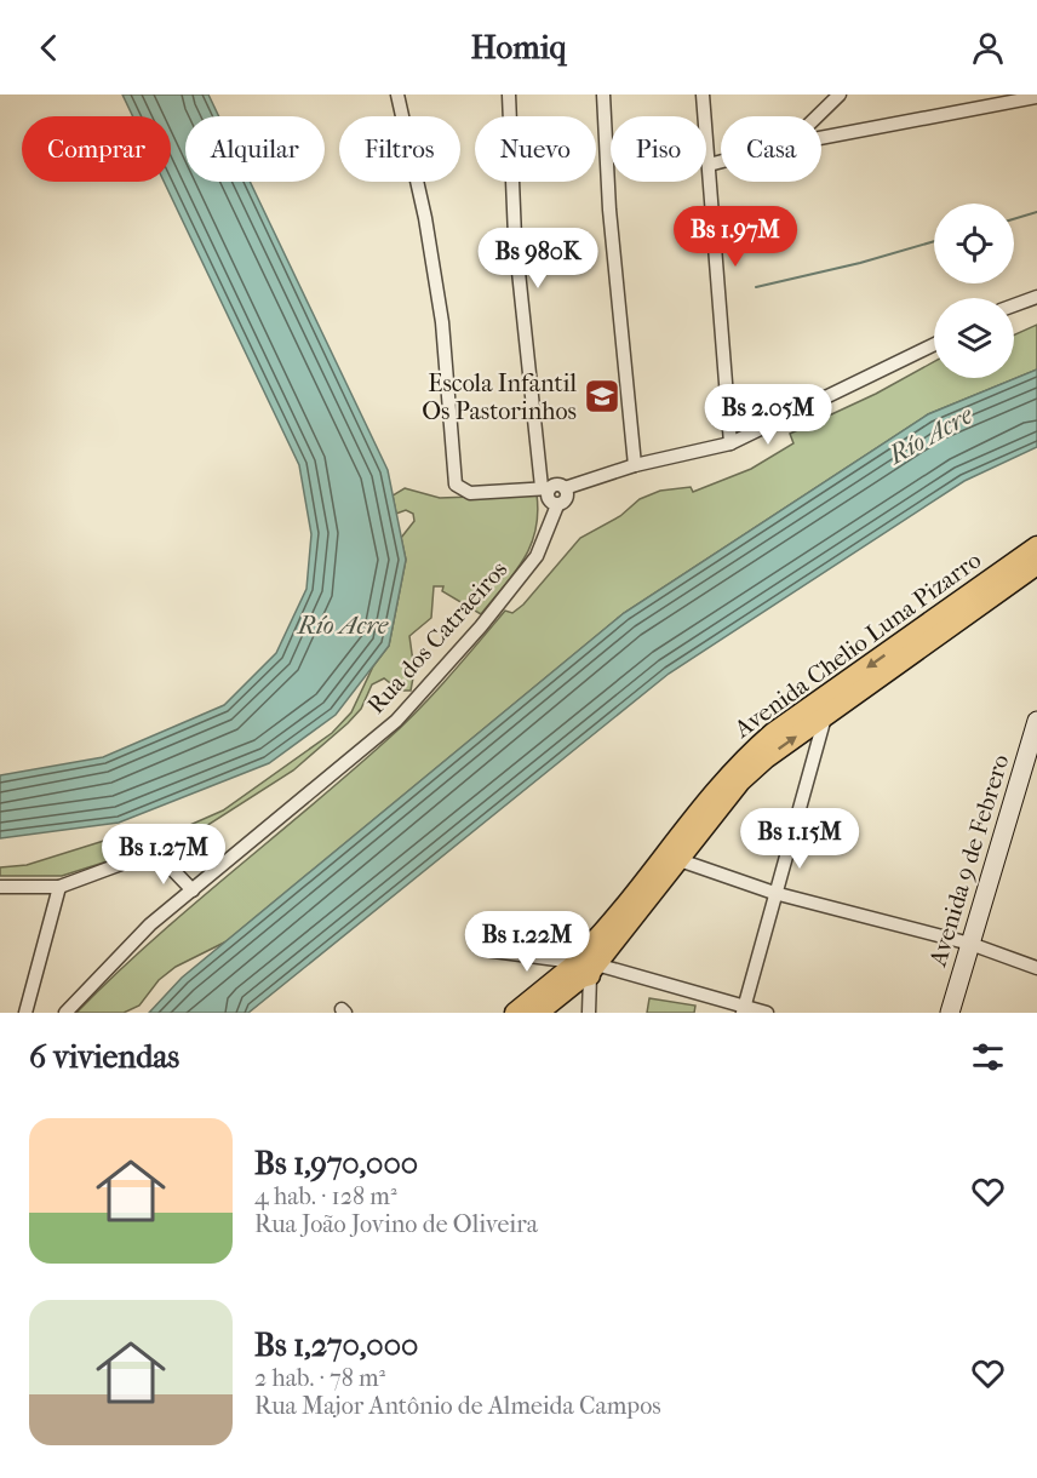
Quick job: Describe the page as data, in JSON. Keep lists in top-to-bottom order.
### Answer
{
  "streets": {
    "main road": ["Avenida Chelio Luna Pizarro"],
    "street": ["Rua dos Catraeiros", "Avenida 9 de Febrero"]
  },
  "water": ["Río Acre"],
  "places": {
    "school or university": ["Escola Infantil Os Pastorinhos"]
  },
  "page": {
    "header": "Homiq",
    "chip": [
      "Comprar",
      "Alquilar",
      "Filtros",
      "Nuevo",
      "Piso",
      "Casa"
    ],
    "price": [
      "Bs 1.97M",
      "Bs 980K",
      "Bs 2.05M",
      "Bs 1.15M",
      "Bs 1.27M",
      "Bs 1.22M"
    ],
    "heading": "6 viviendas",
    "list": [
      {
        "name": "Bs 1,970,000",
        "note": "4 hab. · 128 m² · Rua João Jovino de Oliveira"
      },
      {
        "name": "Bs 1,270,000",
        "note": "2 hab. · 78 m² · Rua Major Antônio de Almeida Campos"
      }
    ]
  }
}
